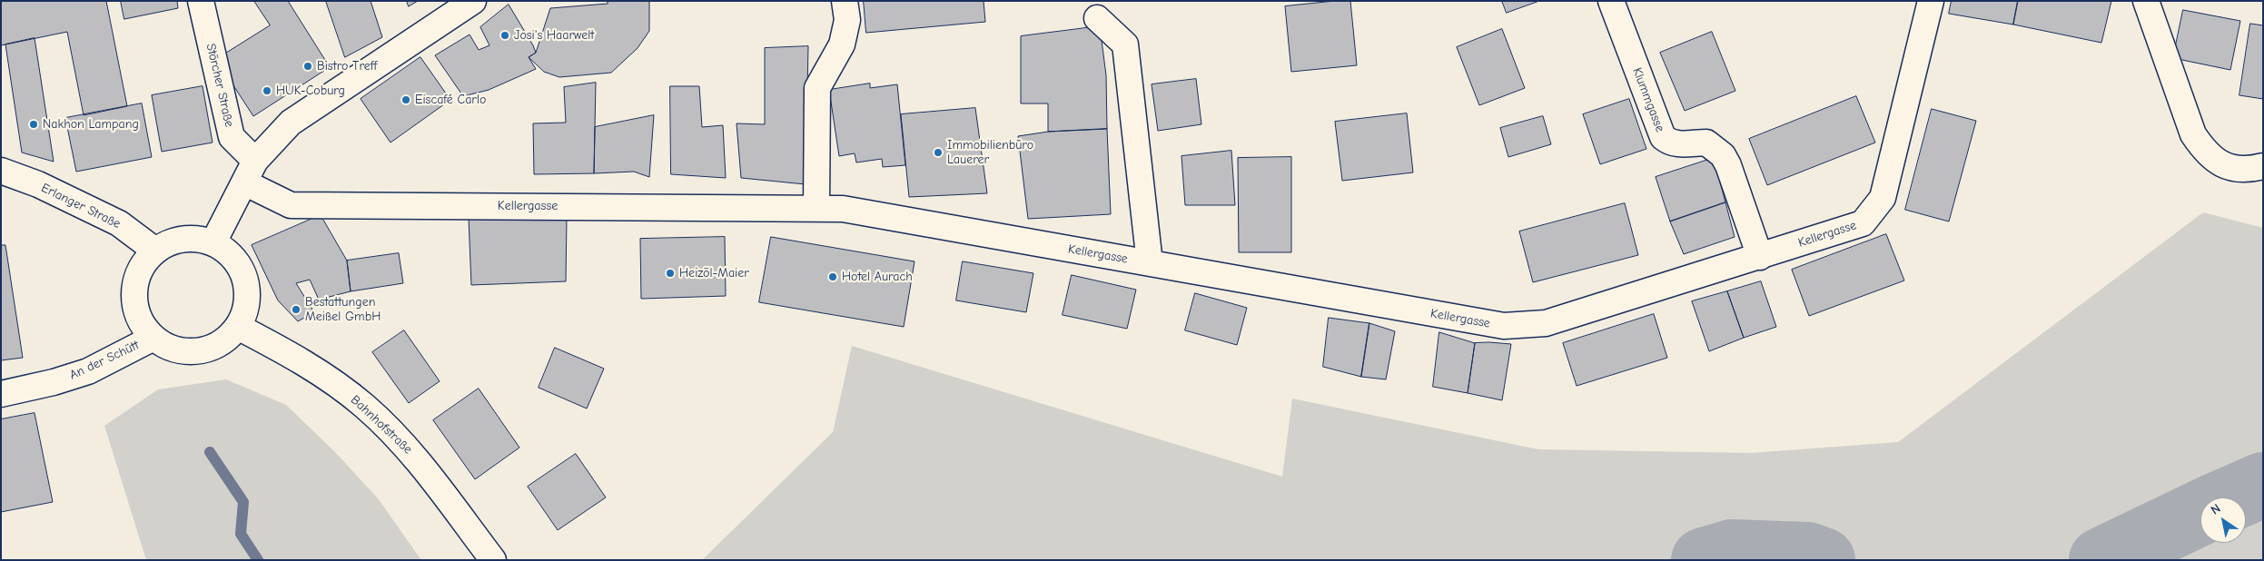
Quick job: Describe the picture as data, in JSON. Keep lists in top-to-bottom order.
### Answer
{
  "streets": {
    "street": [
      "Störcher Straße",
      "Klummgasse",
      "Erlanger Straße",
      "Kellergasse",
      "An der Schütt",
      "Bahnhofstraße"
    ]
  },
  "crossings": [
    ["Klummgasse", "Kellergasse"],
    ["Erlanger Straße", "An der Schütt"],
    ["Erlanger Straße", "Bahnhofstraße"],
    ["An der Schütt", "Bahnhofstraße"]
  ],
  "places": [
    "Josi's Haarwelt",
    "Bistro Treff",
    "HUK-Coburg",
    "Eiscafé Carlo",
    "Nakhon Lampang",
    "Immobilienbüro Lauerer",
    "Heizöl-Maier",
    "Hotel Aurach",
    "Bestattungen Meißel GmbH"
  ],
  "north": "top left"
}
